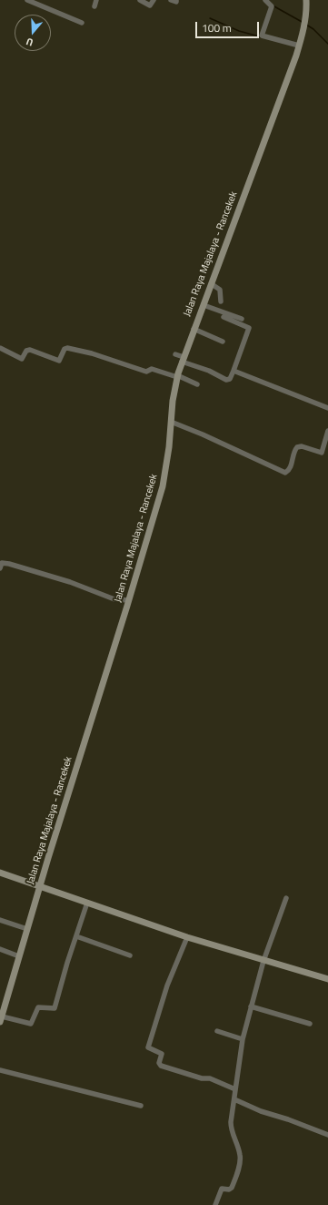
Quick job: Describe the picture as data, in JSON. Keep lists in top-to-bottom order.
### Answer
{
  "streets": {
    "main road": ["Jalan Raya Majalaya - Rancekek"]
  },
  "scale_bar": "100 m",
  "north": "bottom"
}
